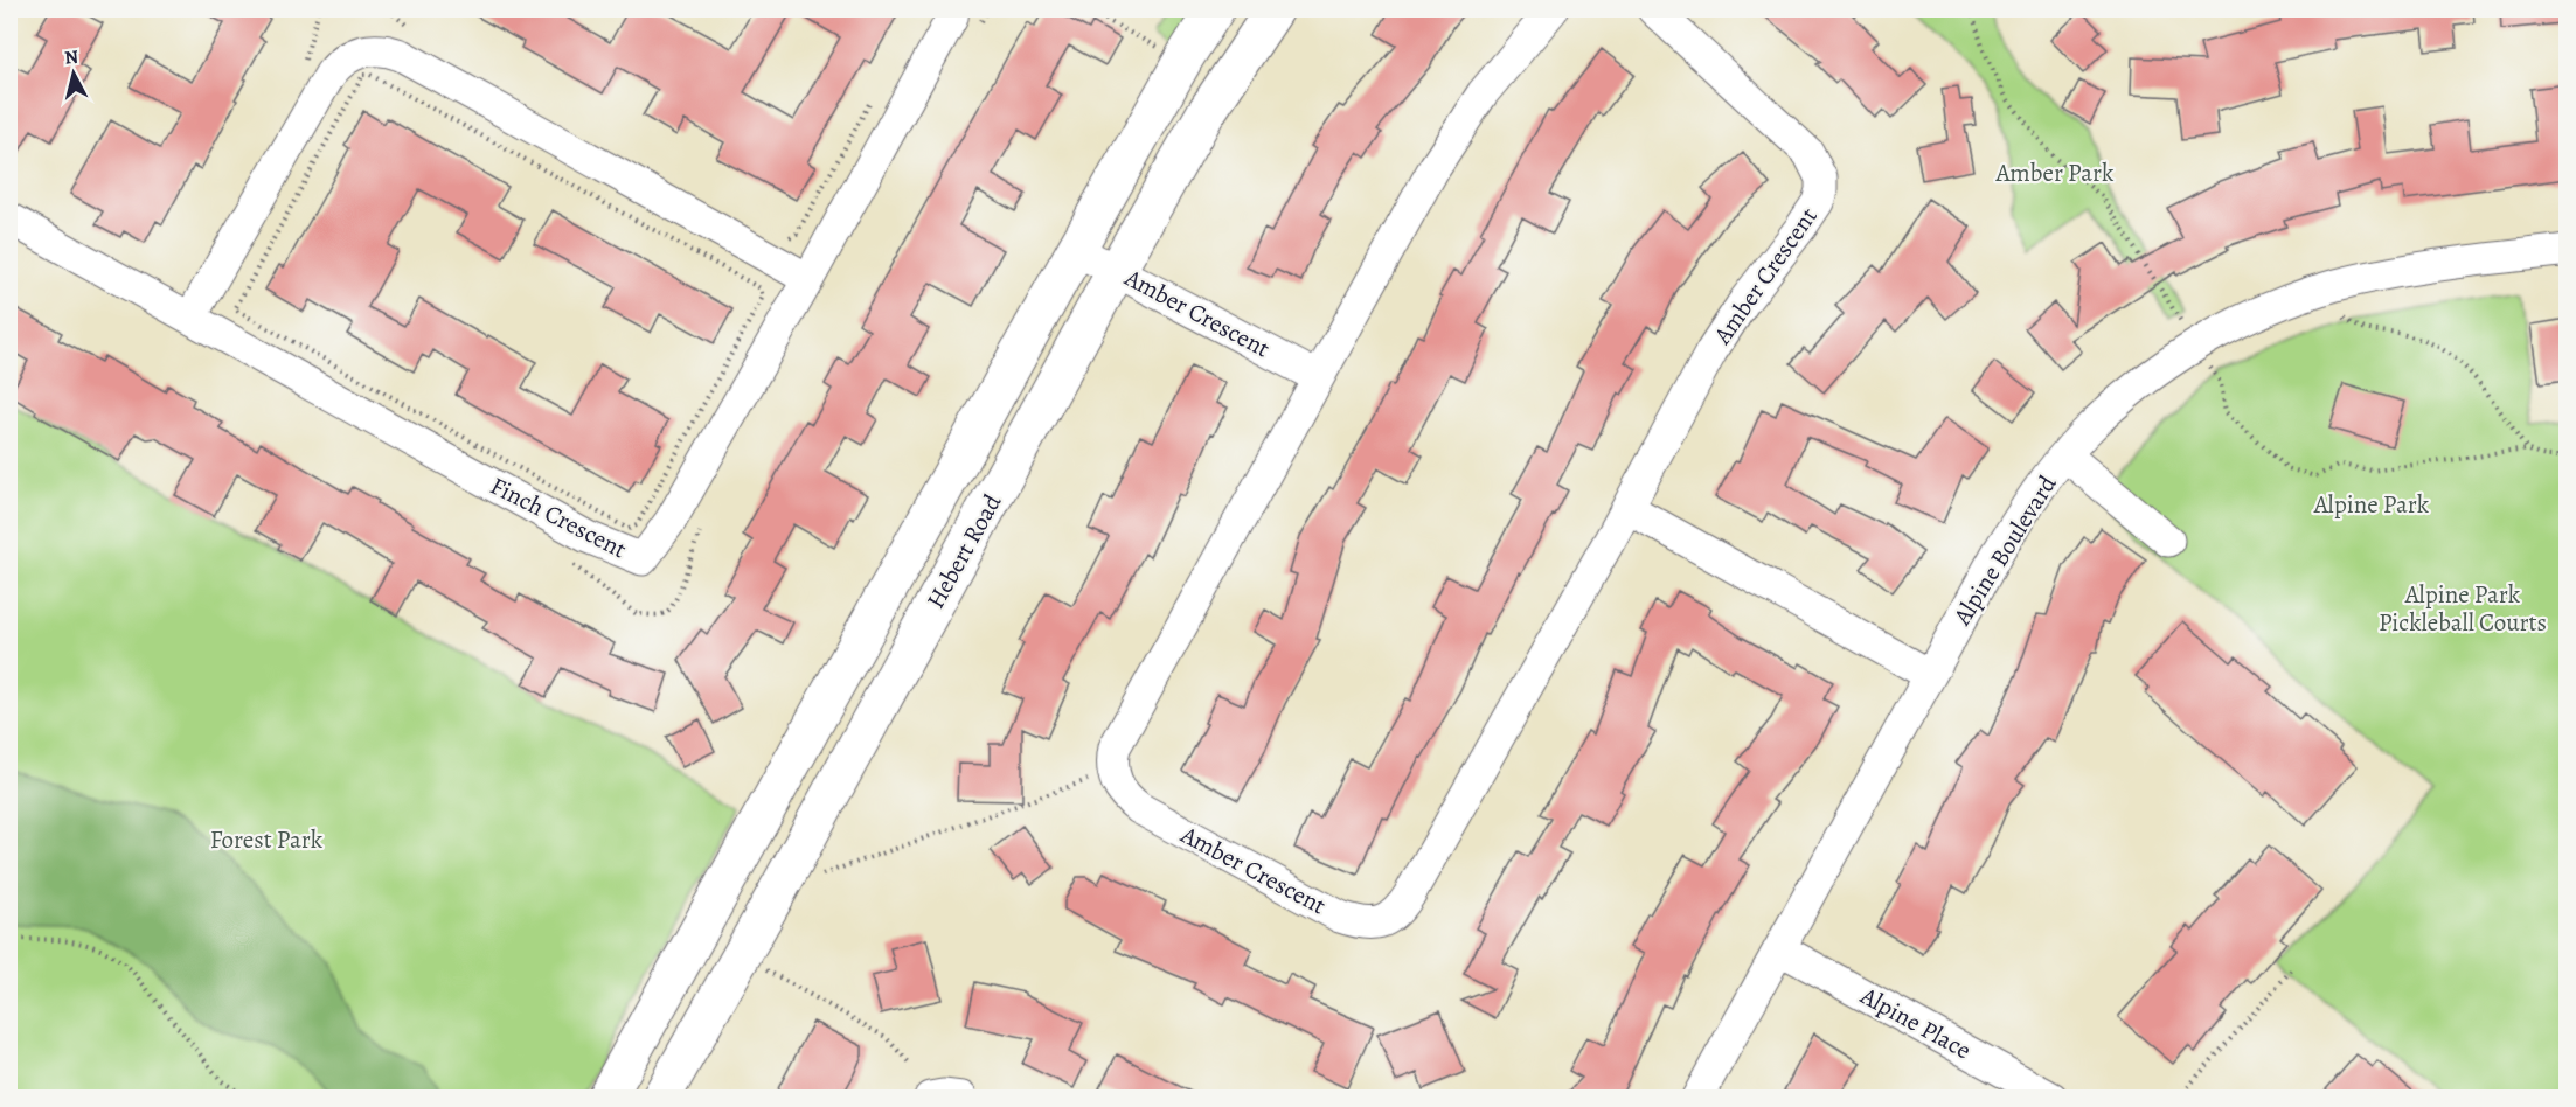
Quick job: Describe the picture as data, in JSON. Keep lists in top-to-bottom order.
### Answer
{
  "streets": {
    "main road": ["Hebert Road"],
    "street": [
      "Amber Crescent",
      "Finch Crescent",
      "Alpine Boulevard",
      "Alpine Place"
    ]
  },
  "crossings": [
    ["Amber Crescent", "Hebert Road"],
    ["Alpine Boulevard", "Alpine Place"]
  ],
  "parks": [
    "Amber Park",
    "Alpine Park",
    "Alpine Park Pickleball Courts",
    "Forest Park"
  ],
  "north": "top"
}
